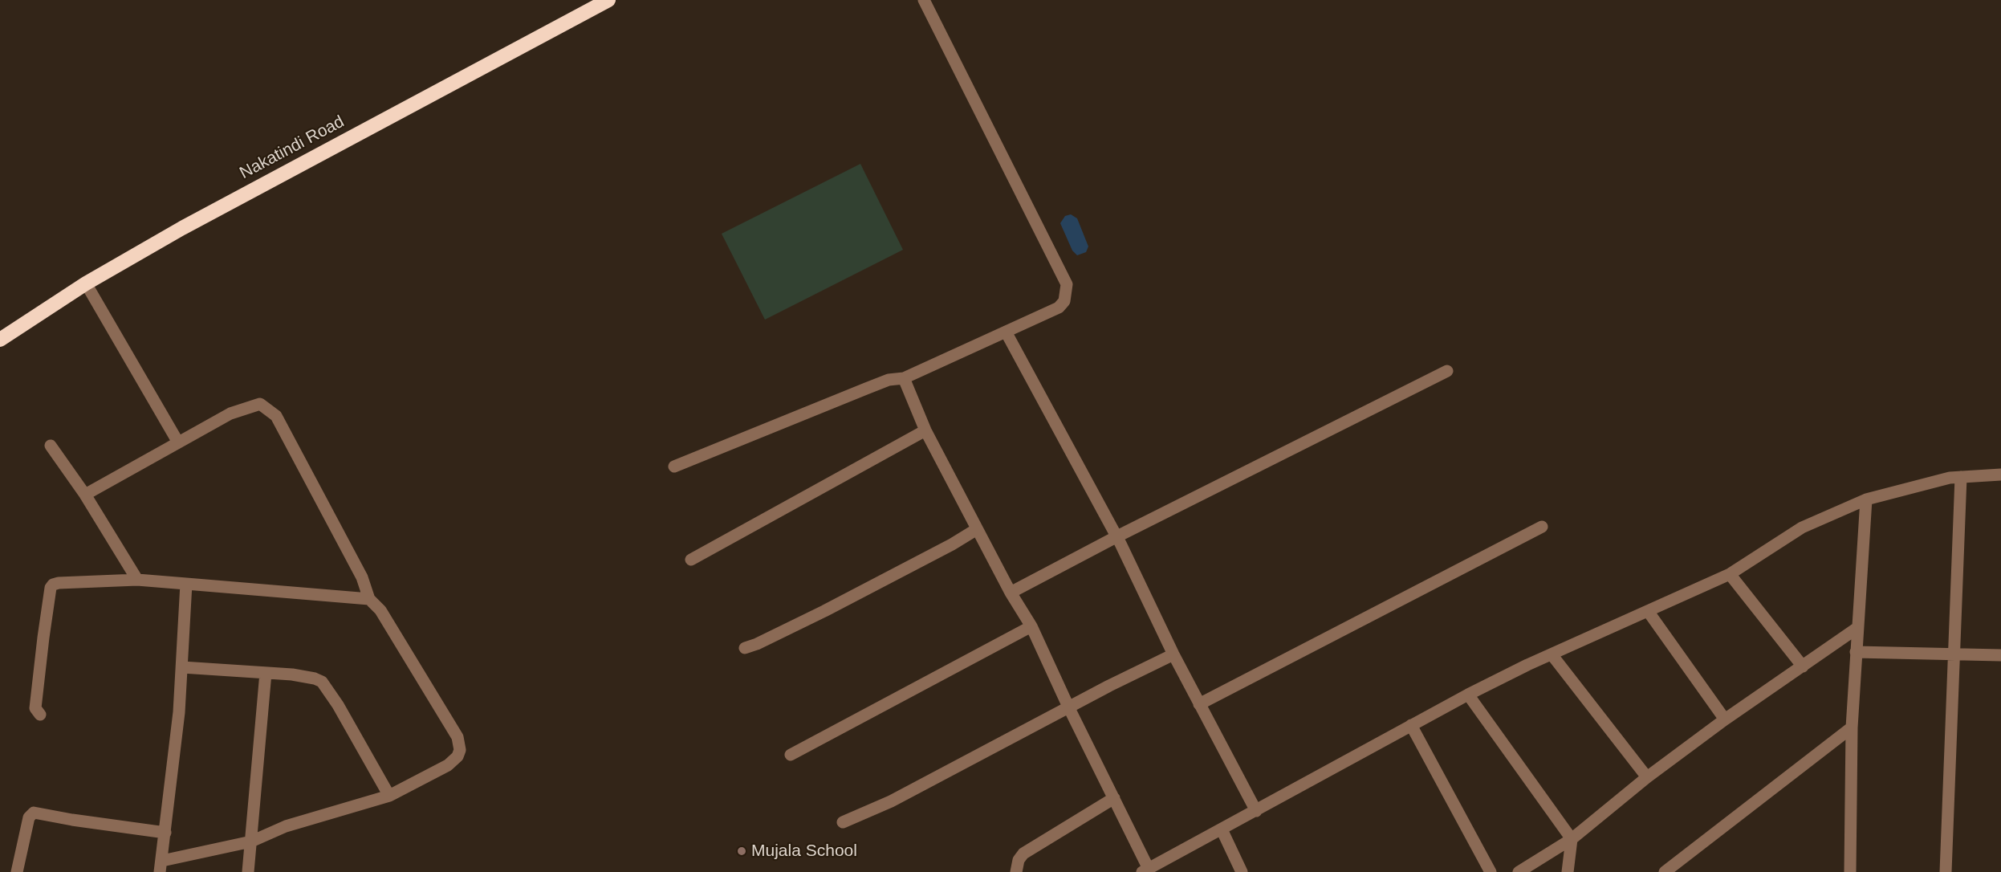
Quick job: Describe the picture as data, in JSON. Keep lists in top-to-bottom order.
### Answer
{
  "streets": {
    "highway": ["Nakatindi Road"]
  },
  "places": ["Mujala School"]
}
